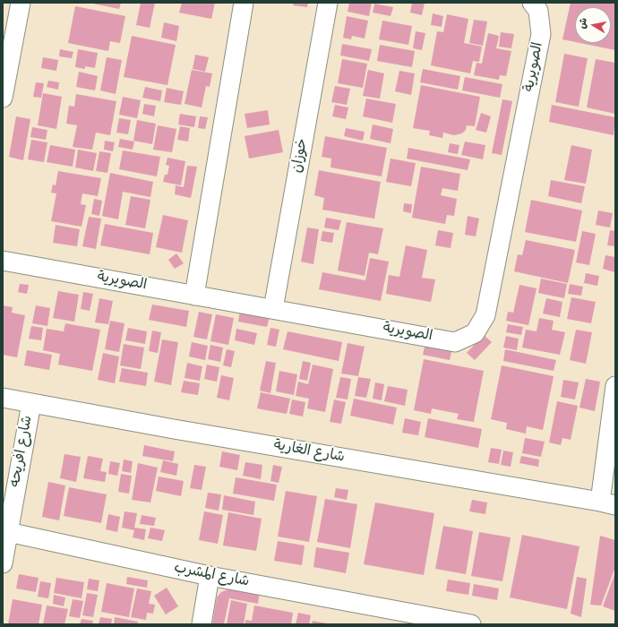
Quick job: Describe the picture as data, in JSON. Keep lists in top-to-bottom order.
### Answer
{
  "streets": {
    "street": [
      "الصويرية",
      "خوزان",
      "شارع افريحه",
      "شارع الغارية",
      "شارع المشرب"
    ]
  },
  "crossings": [
    ["الصويرية", "خوزان"],
    ["شارع افريحه", "شارع الغارية"],
    ["شارع افريحه", "شارع المشرب"]
  ],
  "north": "left"
}
